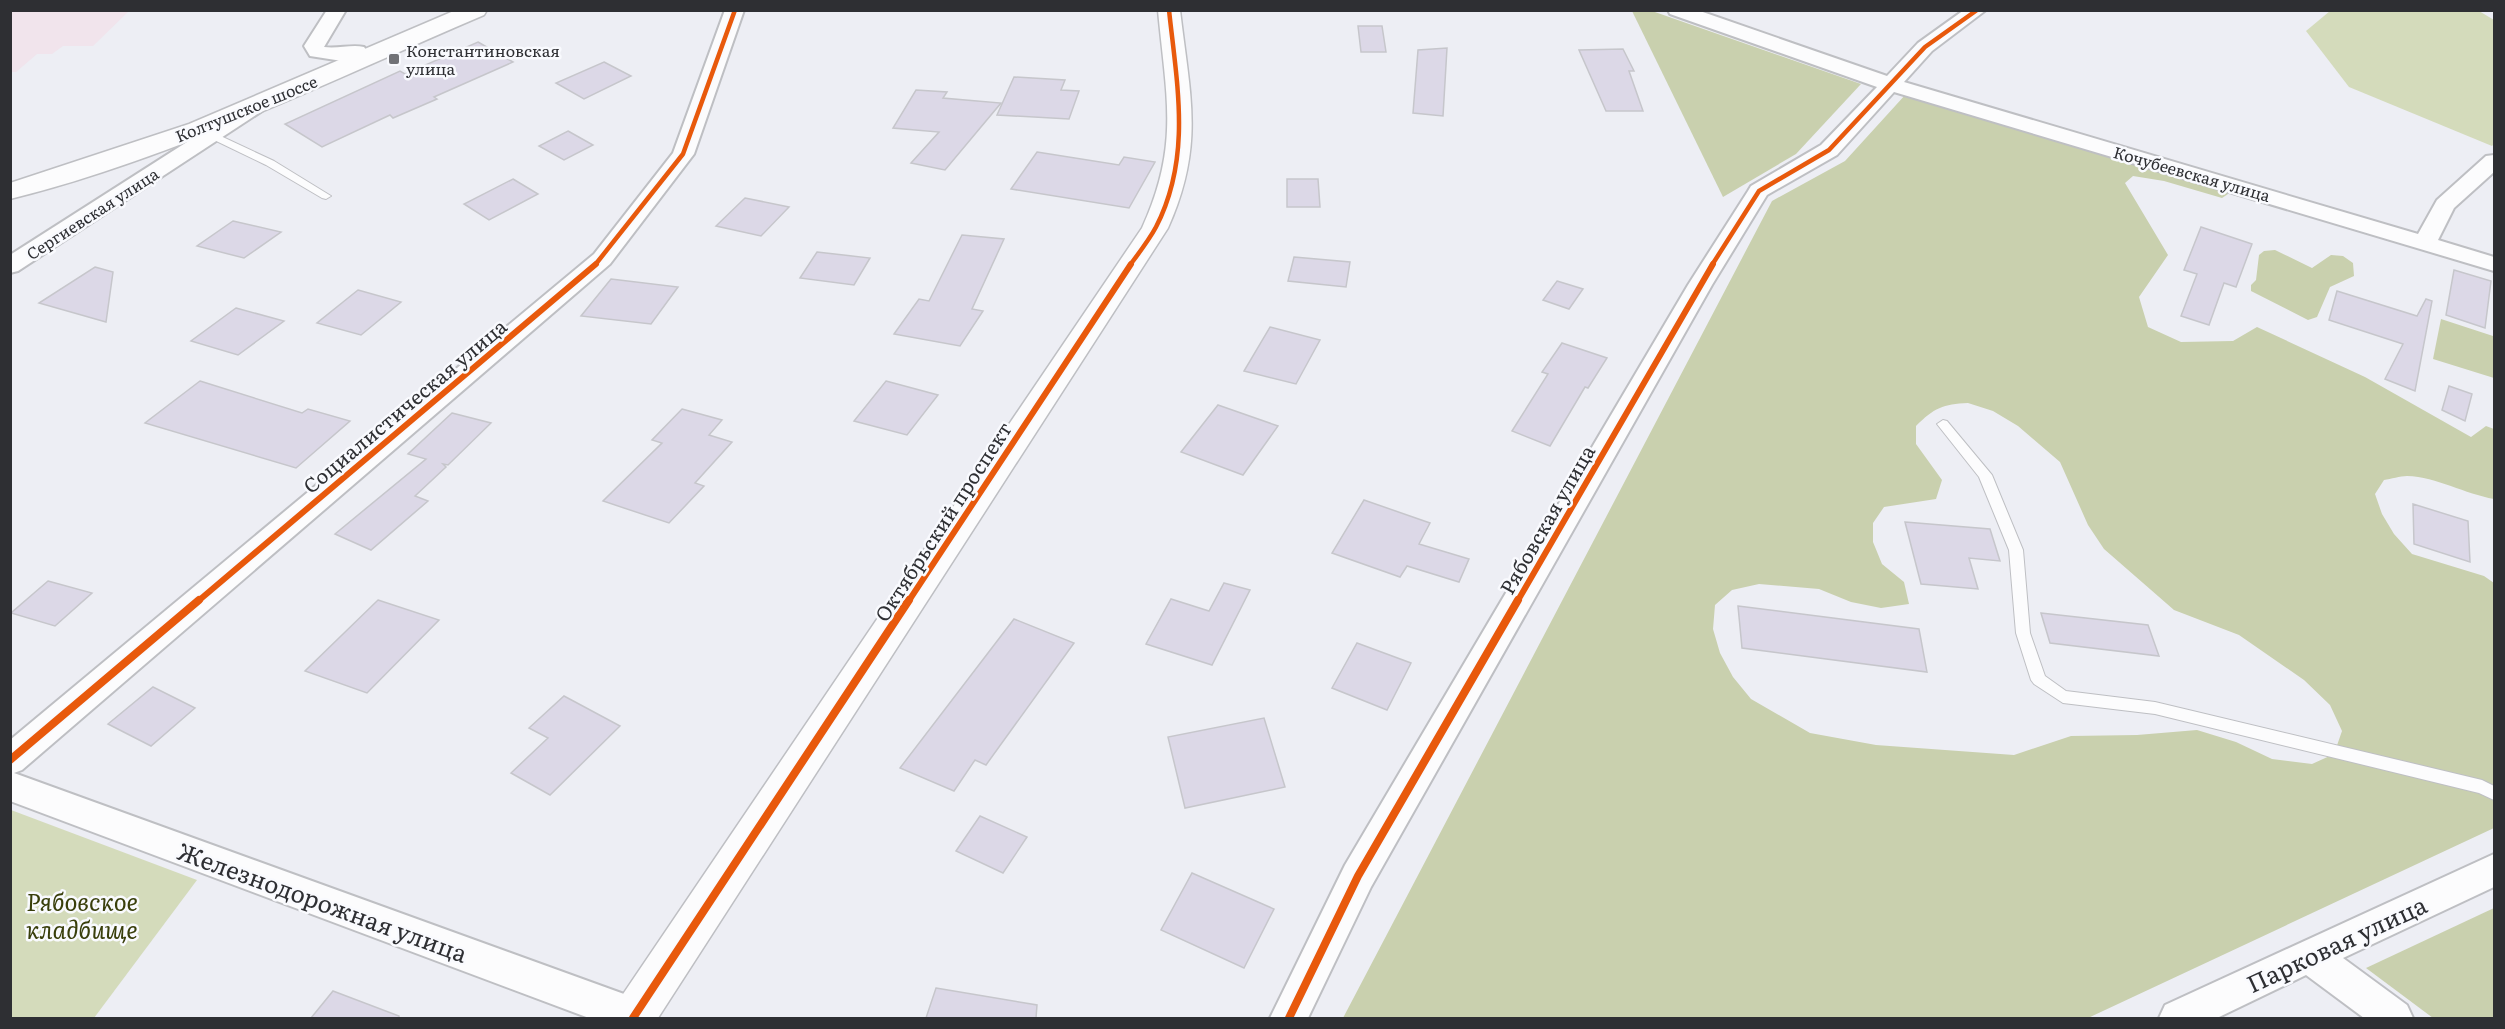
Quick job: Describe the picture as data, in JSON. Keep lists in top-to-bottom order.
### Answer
{
  "streets": {
    "street": [
      "Колтушское шоссе",
      "Кочубеевская улица",
      "Сергиевская улица",
      "Социалистическая улица",
      "Рябовская улица",
      "Октябрьский проспект",
      "Железнодорожная улица",
      "Парковая улица"
    ]
  },
  "crossings": [
    ["Колтушское шоссе", "Сергиевская улица"],
    ["Кочубеевская улица", "Рябовская улица"],
    ["Октябрьский проспект", "Железнодорожная улица"]
  ],
  "parks": ["Рябовское кладбище"],
  "places": {
    "transit": ["Константиновская улица"]
  }
}
